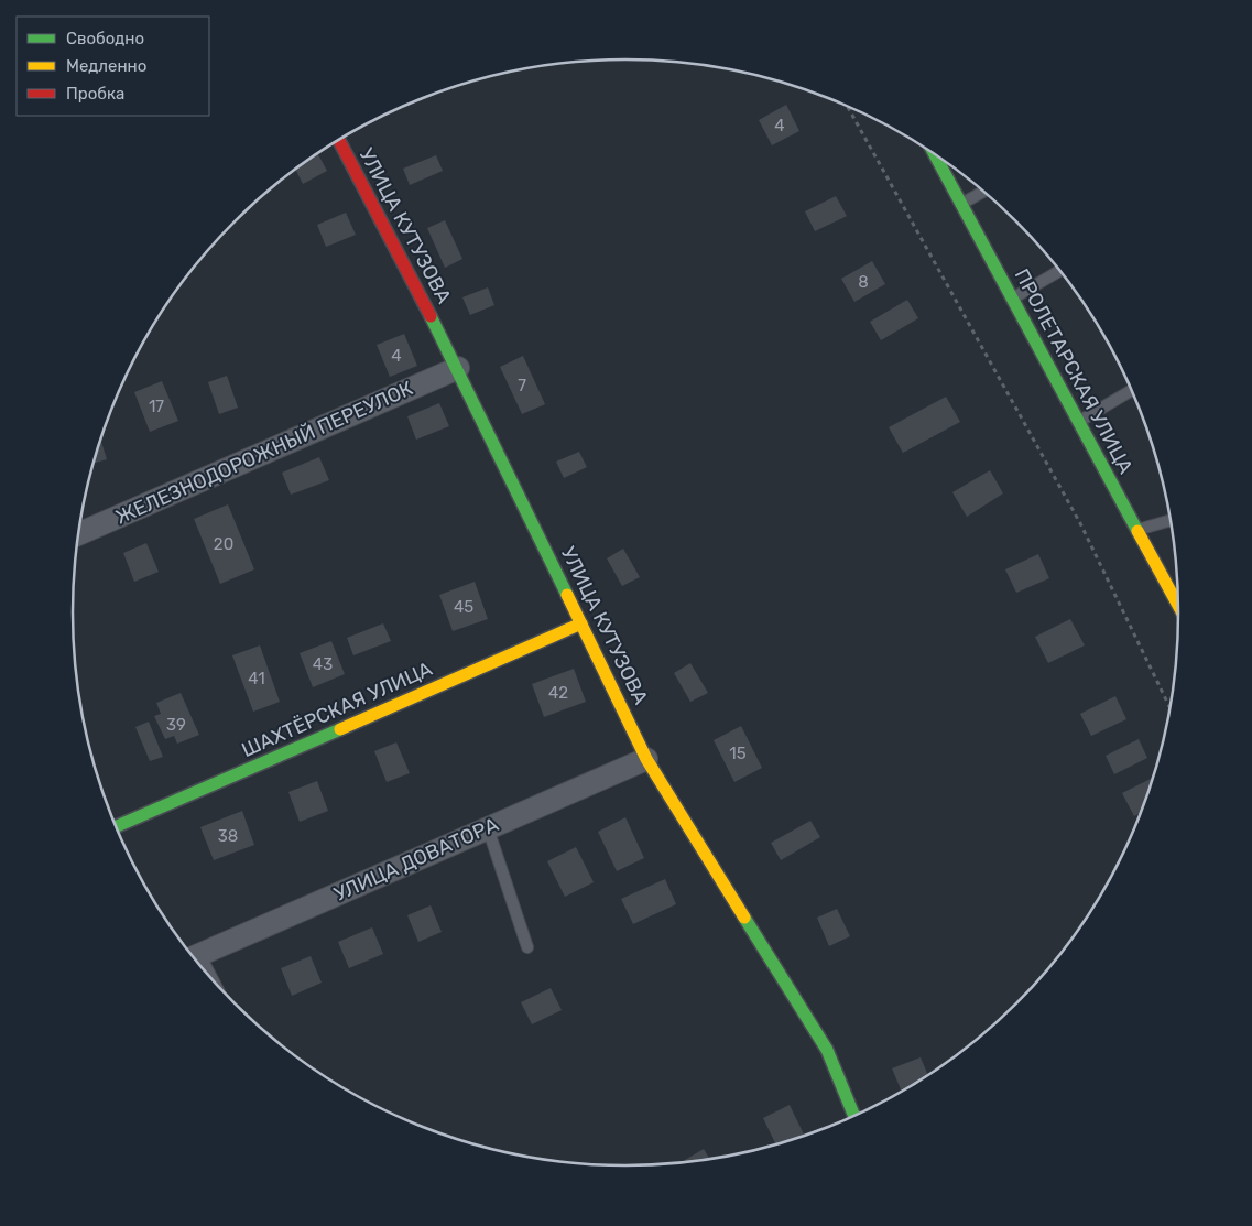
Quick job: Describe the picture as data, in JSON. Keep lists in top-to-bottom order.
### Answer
{
  "streets": {
    "street": [
      "УЛИЦА КУТУЗОВА",
      "ПРОЛЕТАРСКАЯ УЛИЦА",
      "ЖЕЛЕЗНОДОРОЖНЫЙ ПЕРЕУЛОК",
      "ШАХТЁРСКАЯ УЛИЦА",
      "УЛИЦА ДОВАТОРА"
    ]
  },
  "crossings": [
    ["УЛИЦА КУТУЗОВА", "ЖЕЛЕЗНОДОРОЖНЫЙ ПЕРЕУЛОК"],
    ["УЛИЦА КУТУЗОВА", "ШАХТЁРСКАЯ УЛИЦА"],
    ["УЛИЦА КУТУЗОВА", "УЛИЦА ДОВАТОРА"]
  ],
  "house_numbers": [
    "4",
    "8",
    "4",
    "7",
    "17",
    "20",
    "45",
    "43",
    "41",
    "42",
    "39",
    "15",
    "38"
  ],
  "legend": ["Свободно", "Медленно", "Пробка"]
}
